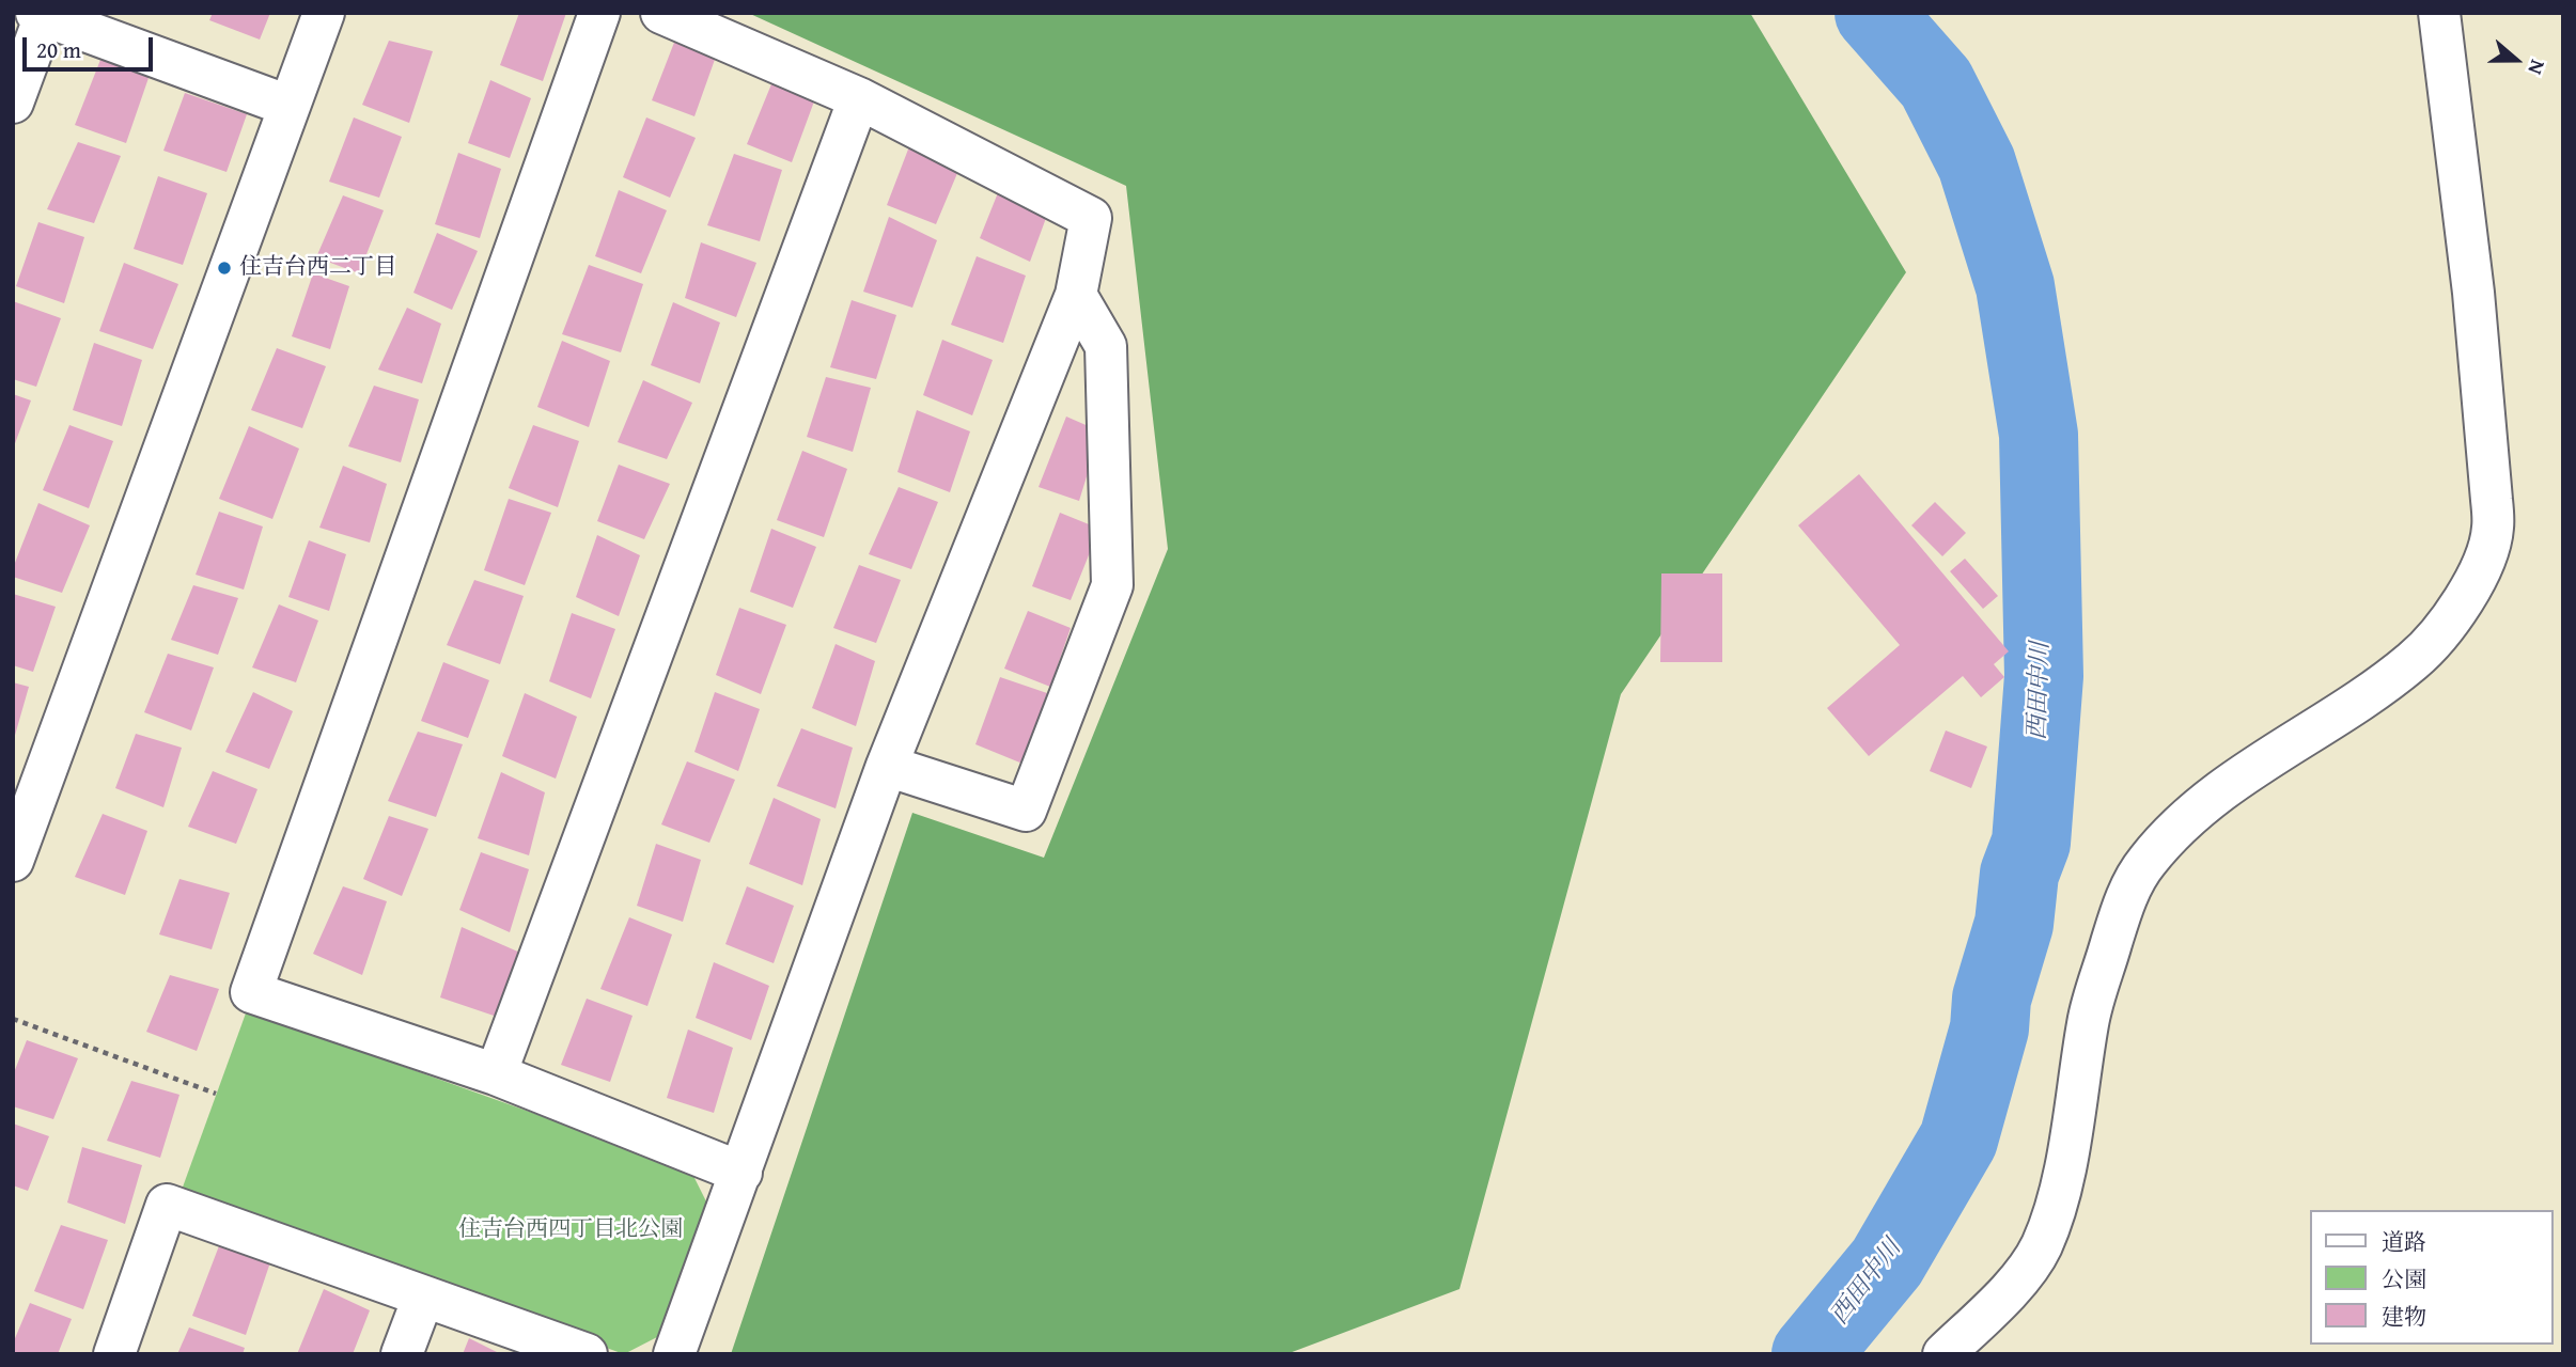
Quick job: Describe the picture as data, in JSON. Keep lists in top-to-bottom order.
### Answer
{
  "water": ["西田中川"],
  "parks": ["住吉台西四丁目北公園"],
  "places": ["住吉台西二丁目"],
  "legend": ["道路", "公園", "建物"],
  "scale_bar": "20 m",
  "north": "right"
}
